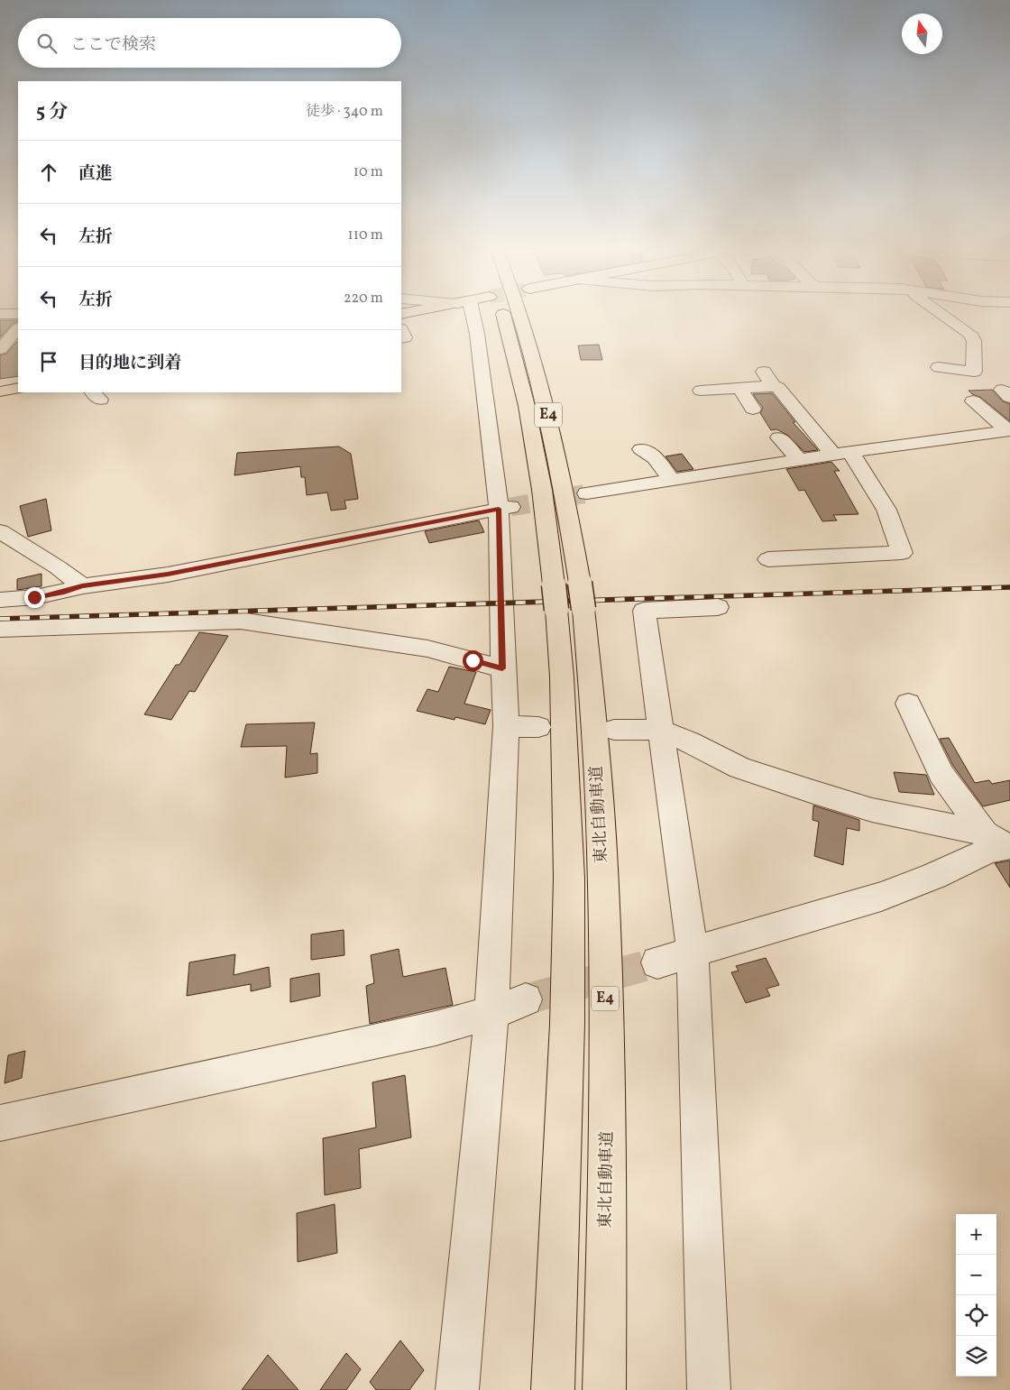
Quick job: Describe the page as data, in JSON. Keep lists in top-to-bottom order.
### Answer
{
  "streets": {
    "main road": ["E4", "東北自動車道"]
  },
  "north": "top",
  "page": {
    "search": "ここで検索",
    "heading": ["5 分", "徒歩 · 340 m"],
    "list": [
      ["直進", "10 m"],
      ["左折", "110 m"],
      ["左折", "220 m"],
      "目的地に到着"
    ],
    "map_buttons": ["+", "−"]
  }
}
